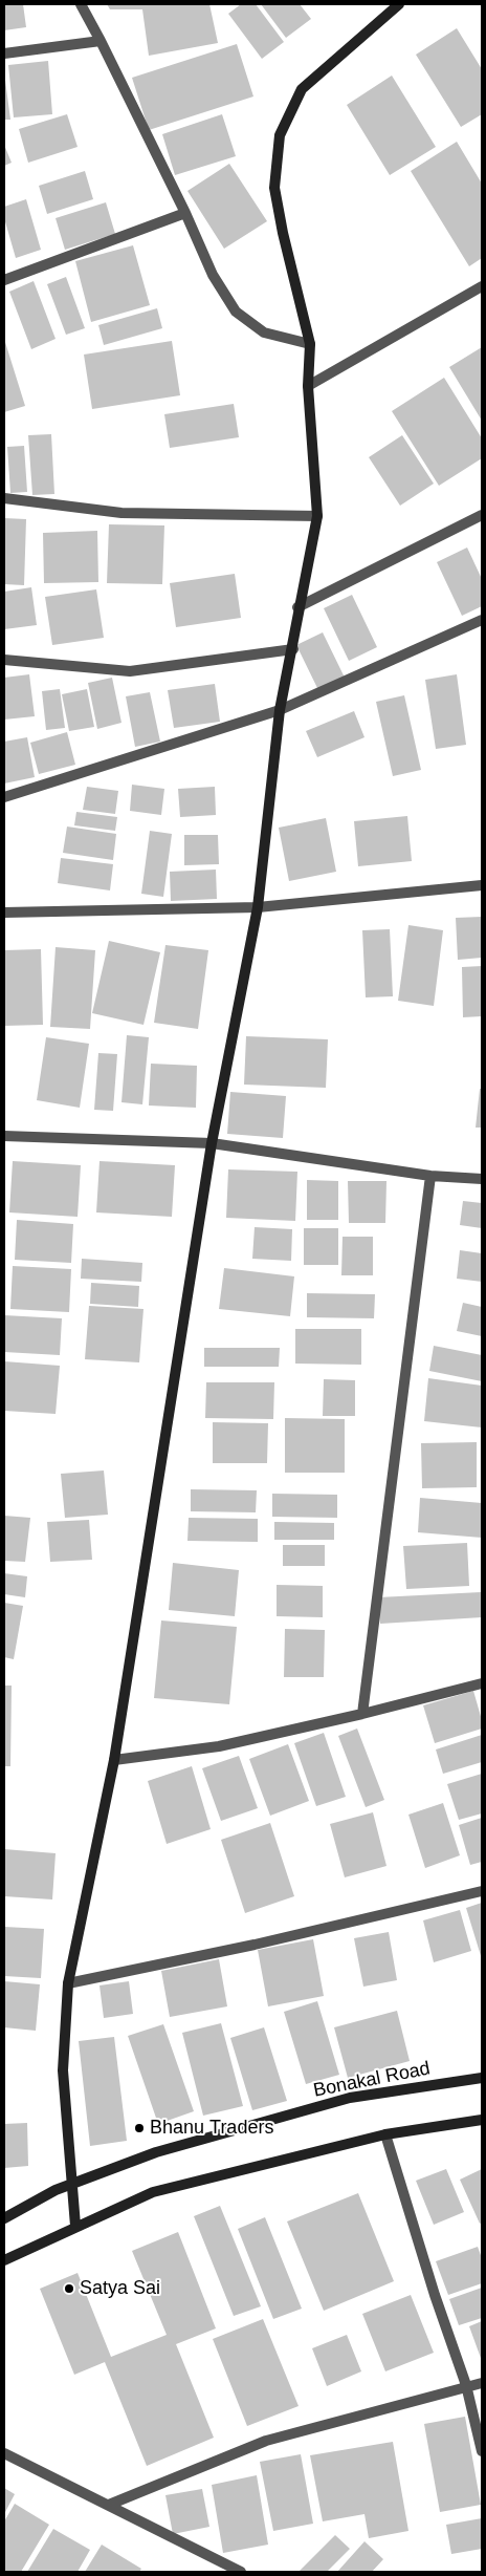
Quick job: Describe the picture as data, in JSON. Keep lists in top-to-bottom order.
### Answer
{
  "streets": {
    "street": ["Bonakal Road"]
  },
  "places": ["Bhanu Traders", "Satya Sai"]
}
